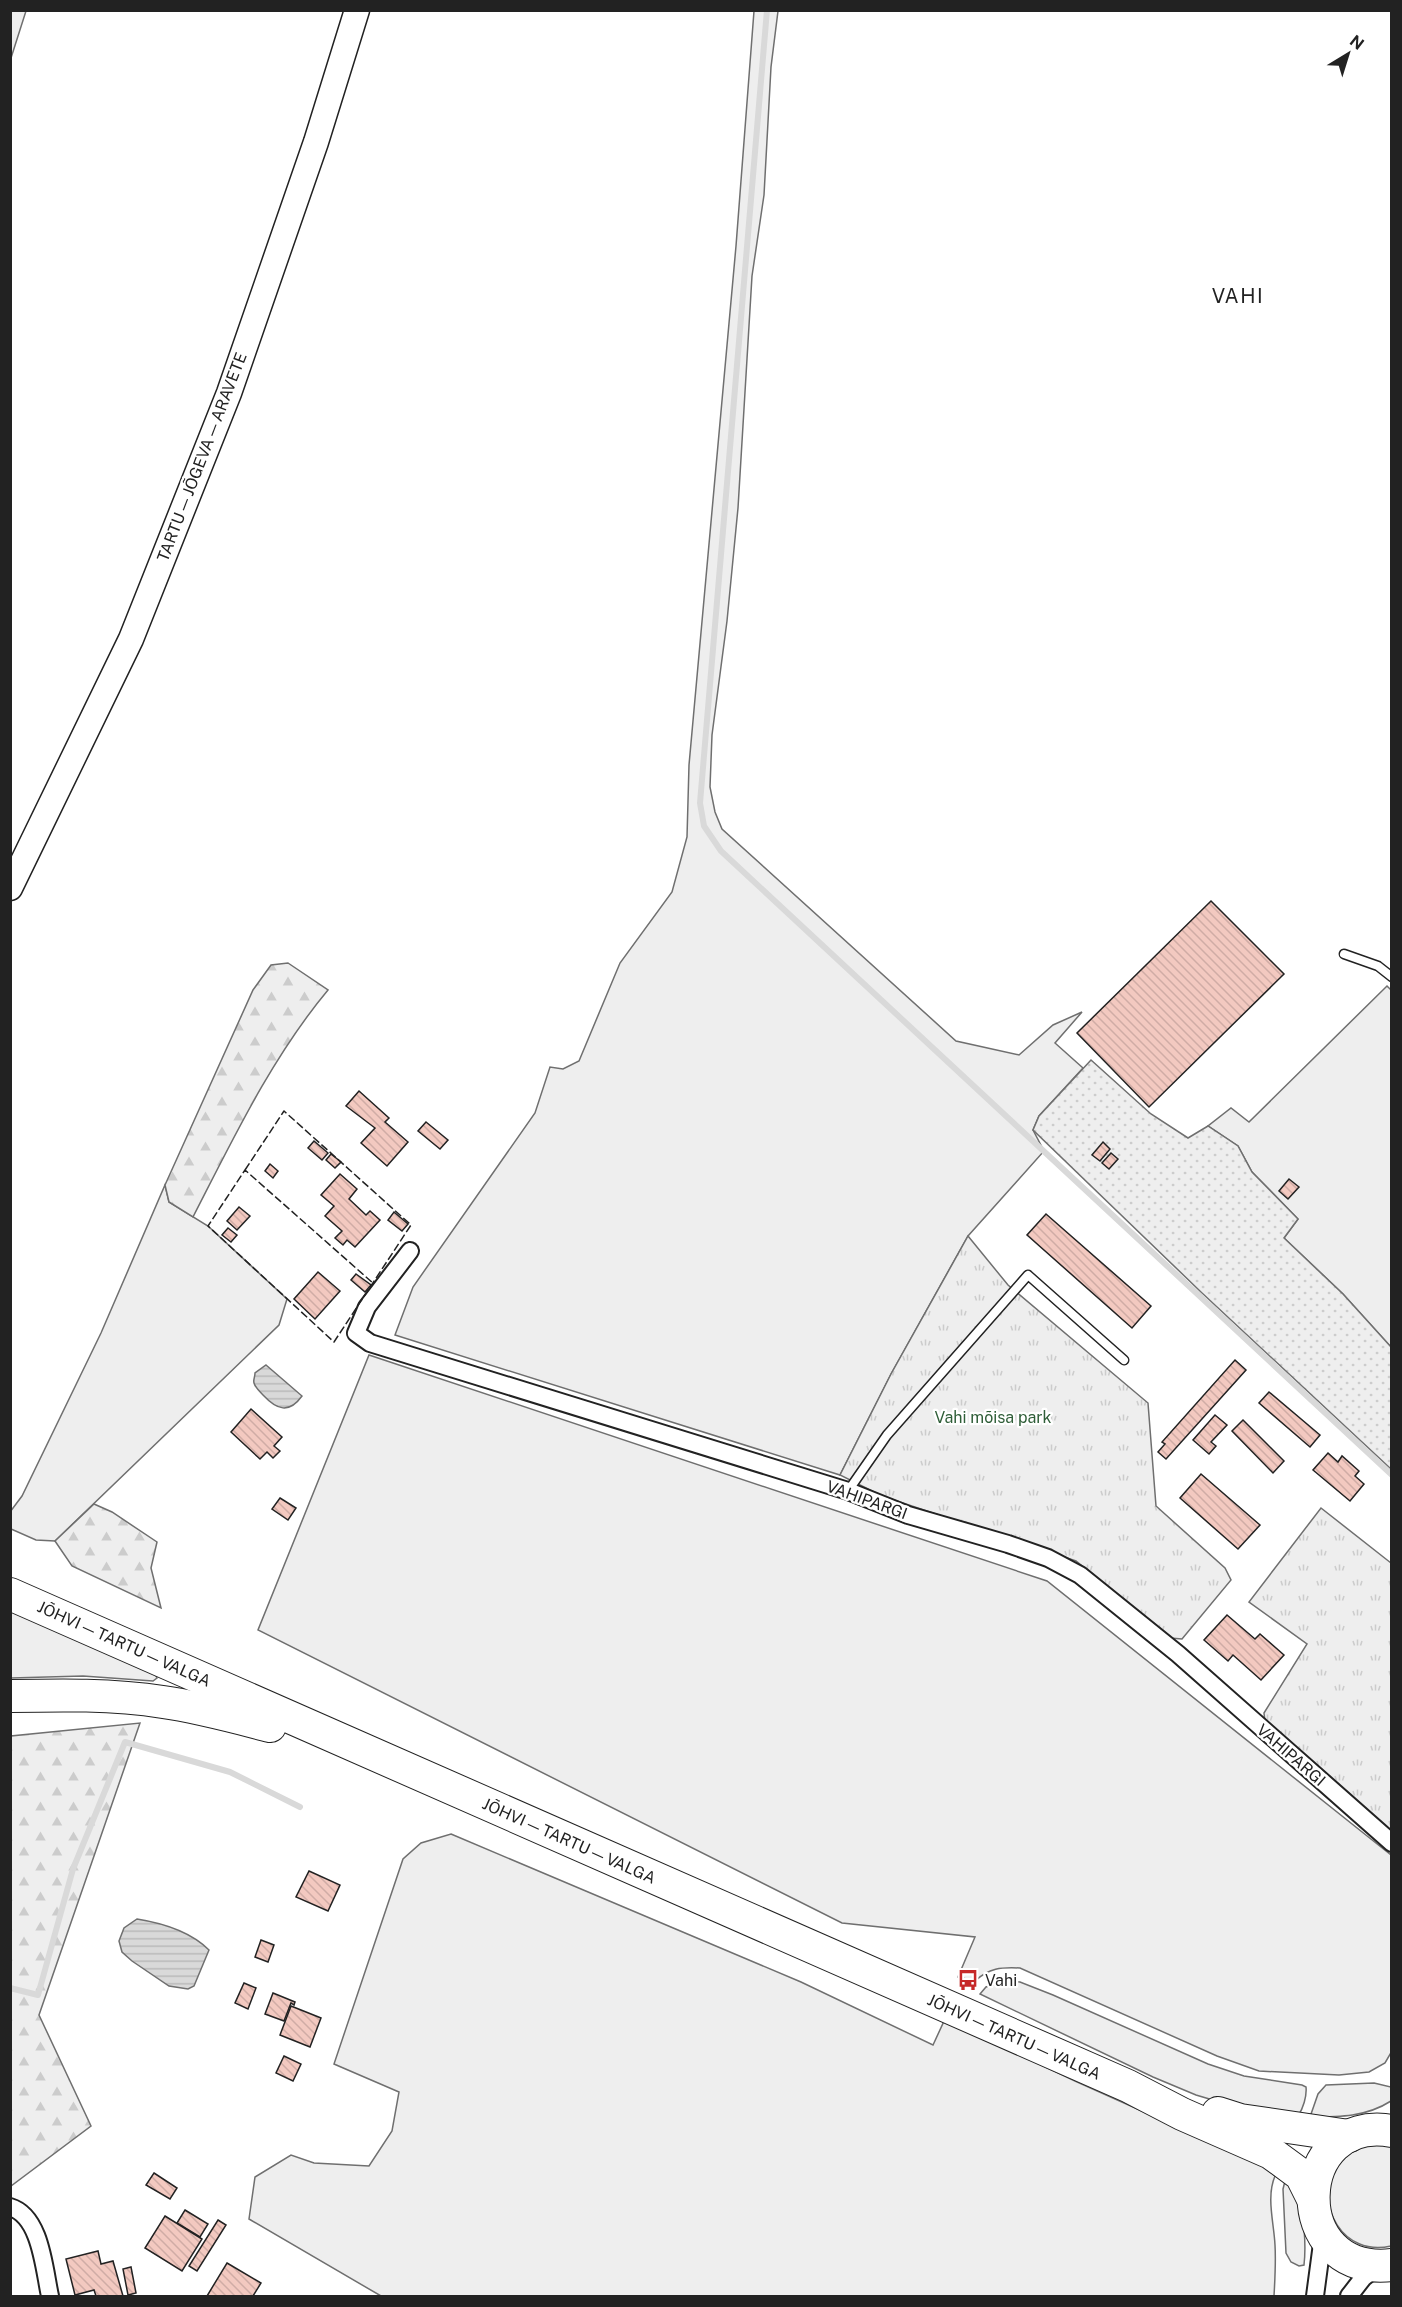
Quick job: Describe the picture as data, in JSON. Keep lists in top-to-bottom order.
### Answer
{
  "streets": {
    "highway": ["JÕHVI — TARTU — VALGA"],
    "main road": ["TARTU — JÕGEVA — ARAVETE"],
    "street": ["VAHIPARGI"]
  },
  "districts": ["VAHI"],
  "parks": ["Vahi mõisa park"],
  "places": {
    "bus stop": ["Vahi"]
  },
  "north": "top right"
}
